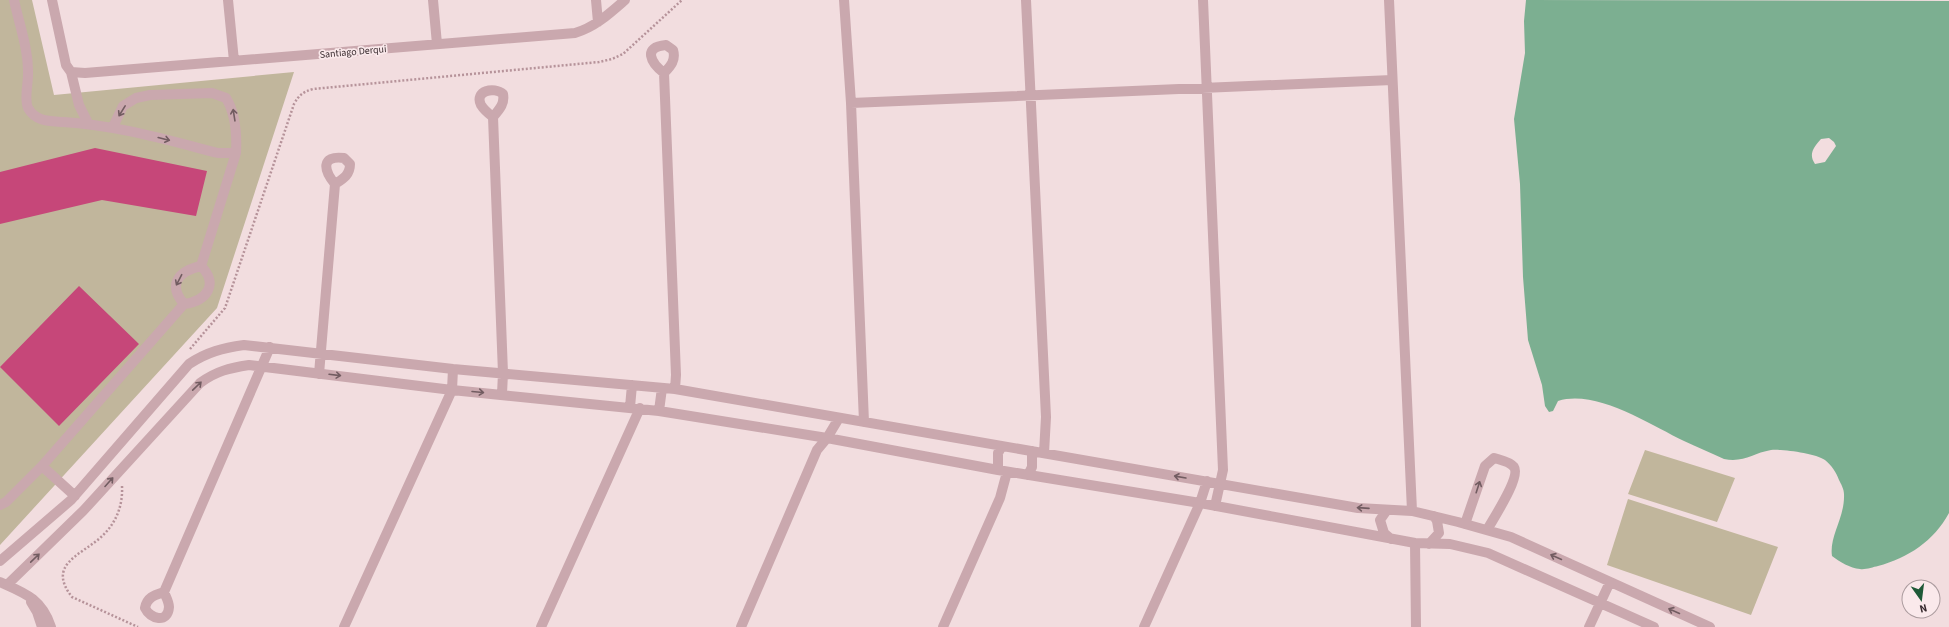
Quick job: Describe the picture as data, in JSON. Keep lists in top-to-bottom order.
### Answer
{
  "streets": {
    "street": ["Santiago Derqui"]
  },
  "north": "bottom"
}
